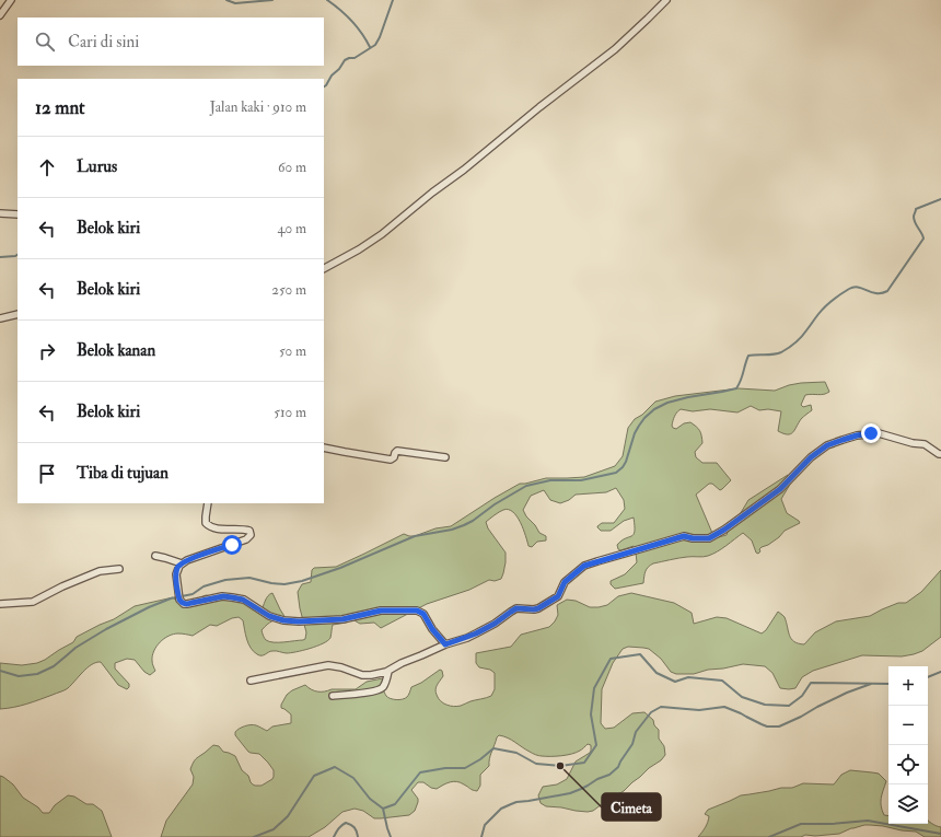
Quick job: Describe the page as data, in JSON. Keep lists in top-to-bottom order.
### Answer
{
  "places": ["Cimeta"],
  "page": {
    "search": "Cari di sini",
    "heading": ["12 mnt", "Jalan kaki · 910 m"],
    "list": [
      ["Lurus", "60 m"],
      ["Belok kiri", "40 m"],
      ["Belok kiri", "250 m"],
      ["Belok kanan", "50 m"],
      ["Belok kiri", "510 m"],
      "Tiba di tujuan"
    ],
    "map_buttons": ["+", "−"]
  }
}
